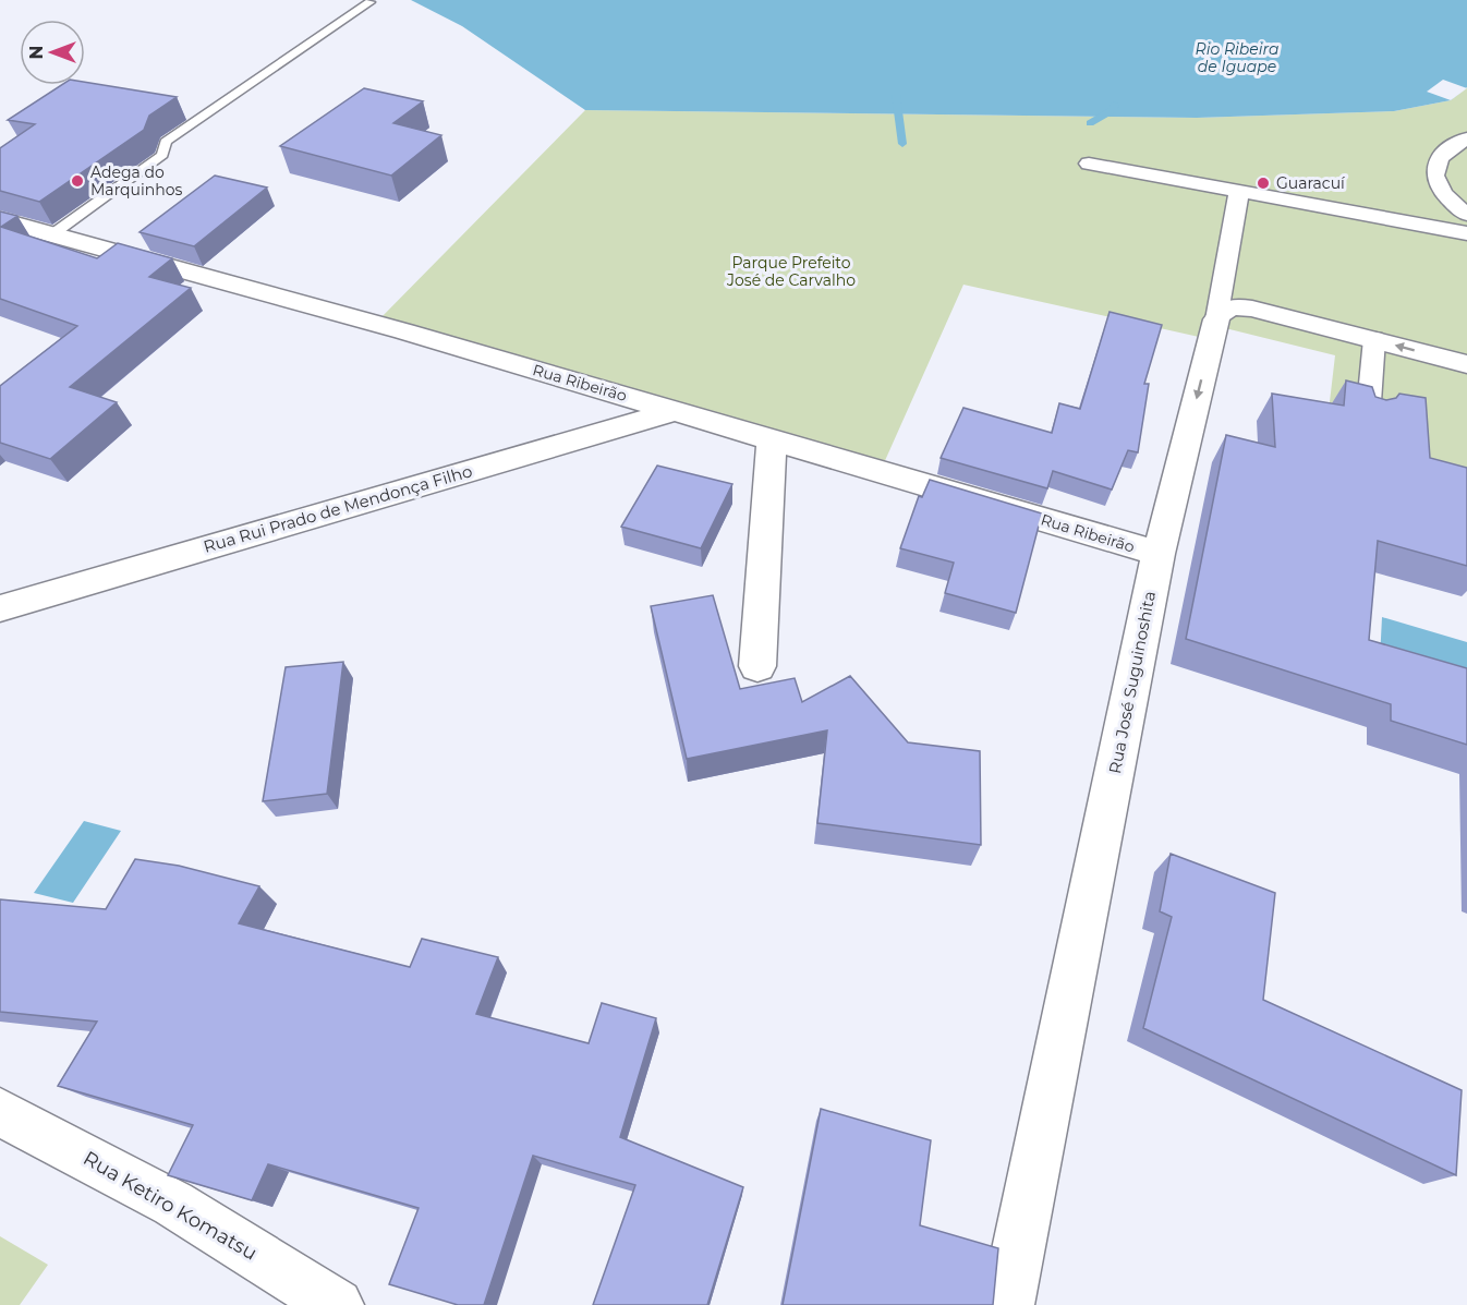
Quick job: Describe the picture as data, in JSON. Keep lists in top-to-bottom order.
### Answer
{
  "streets": {
    "street": [
      "Rua Ribeirão",
      "Rua Rui Prado de Mendonça Filho",
      "Rua José Suguinoshita",
      "Rua Ketiro Komatsu"
    ]
  },
  "crossings": [
    ["Rua Ribeirão", "Rua Rui Prado de Mendonça Filho"],
    ["Rua Ribeirão", "Rua José Suguinoshita"]
  ],
  "water": ["Rio Ribeira de Iguape"],
  "parks": ["Parque Prefeito José de Carvalho"],
  "places": ["Adega do Marquinhos", "Guaracuí"],
  "north": "left"
}
